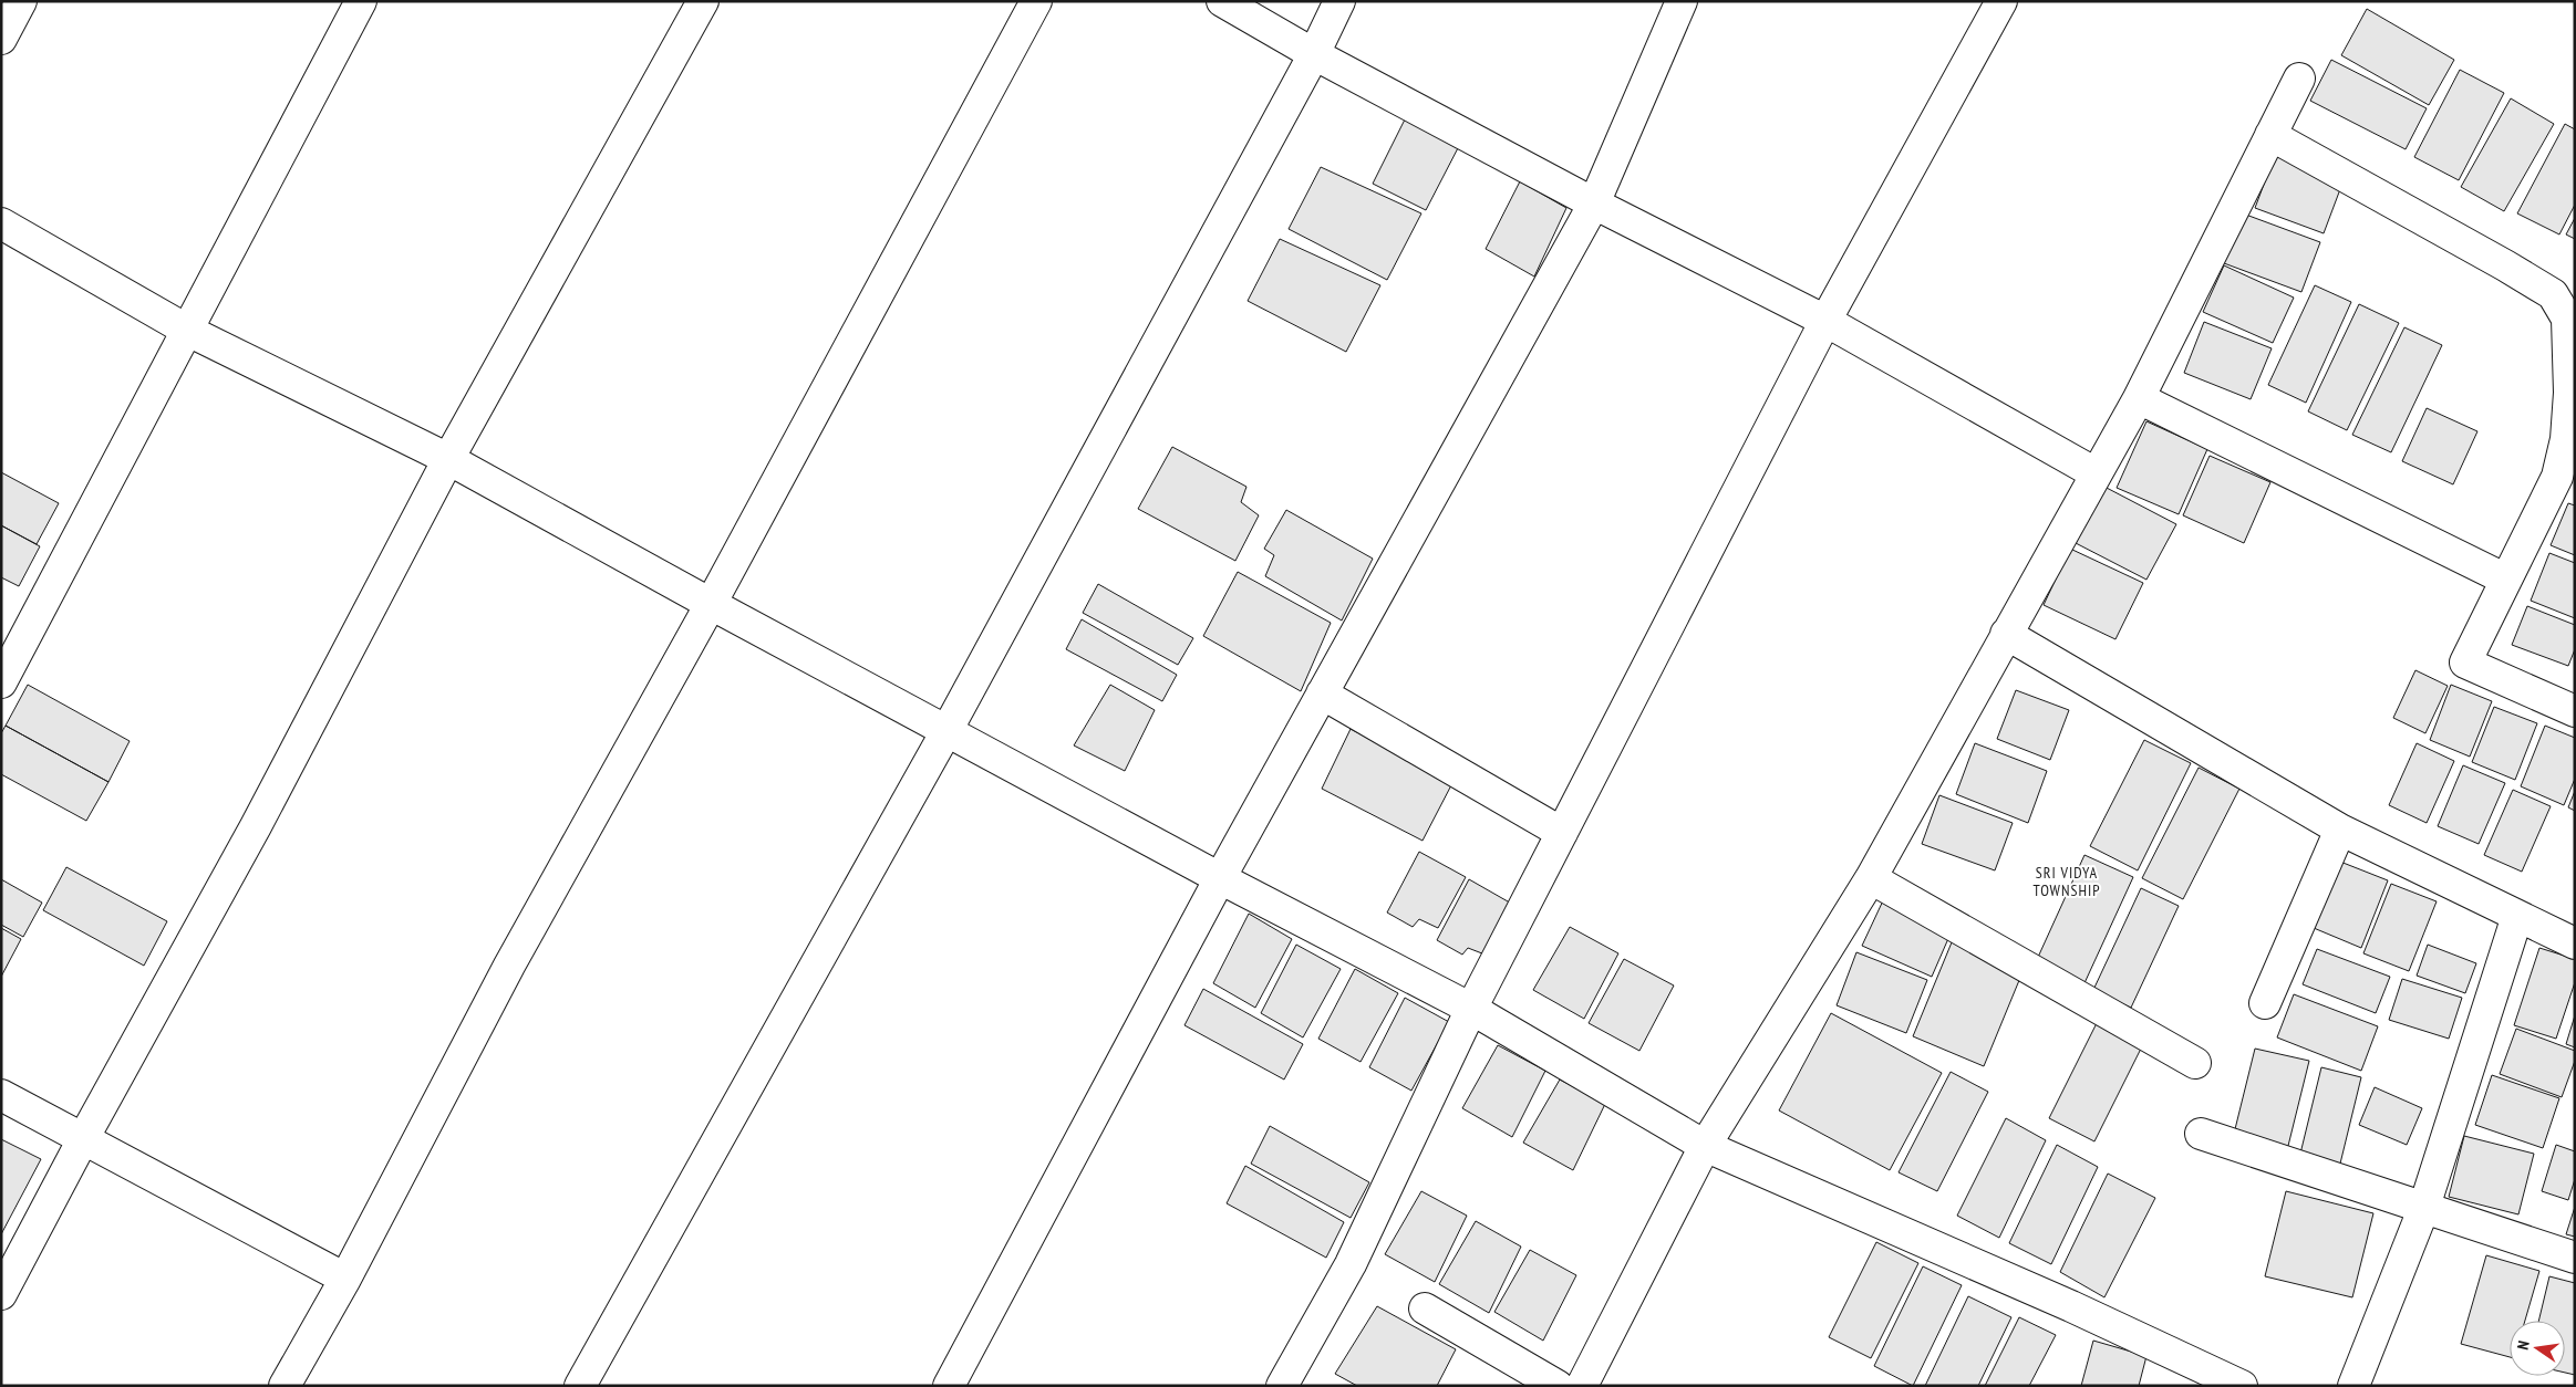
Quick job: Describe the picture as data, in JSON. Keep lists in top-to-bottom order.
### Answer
{
  "districts": ["SRI VIDYA TOWNSHIP"],
  "north": "left"
}
